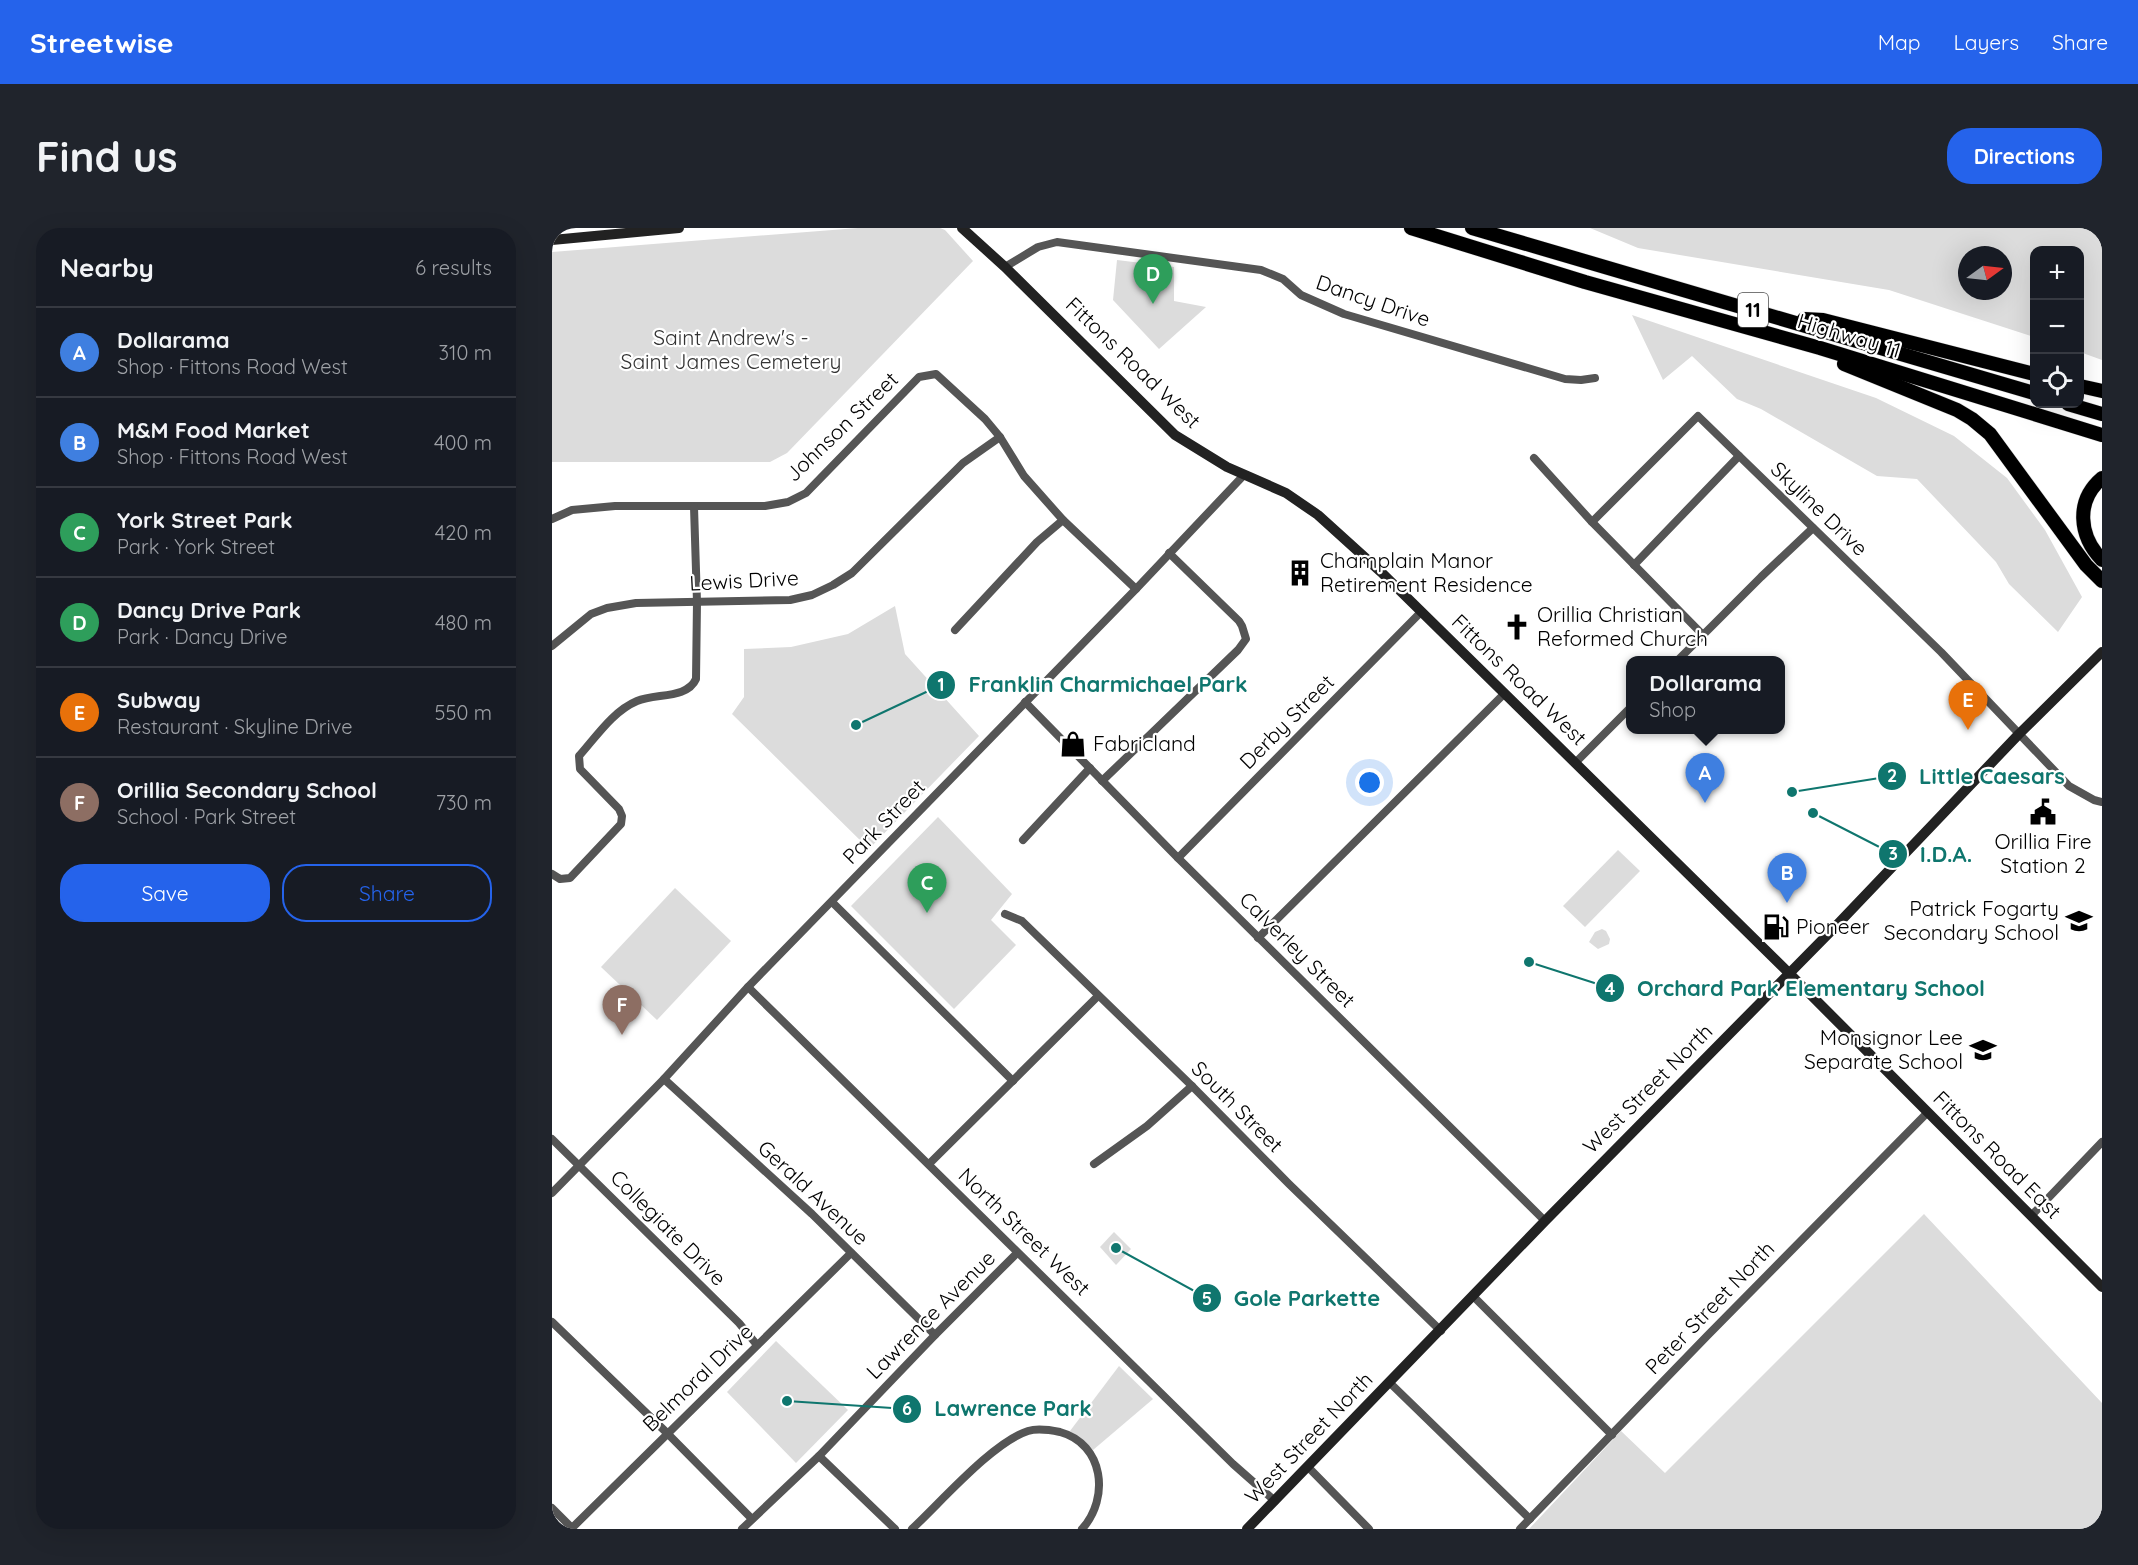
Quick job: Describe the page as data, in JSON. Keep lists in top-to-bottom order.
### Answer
{
  "streets": {
    "highway": ["11", "Highway 11"],
    "street": [
      "Dancy Drive",
      "Fittons Road West",
      "Johnson Street",
      "Skyline Drive",
      "Lewis Drive",
      "Derby Street",
      "Park Street",
      "Calverley Street",
      "West Street North",
      "South Street",
      "Fittons Road East",
      "Gerald Avenue",
      "Collegiate Drive",
      "North Street West",
      "Peter Street North",
      "Lawrence Avenue",
      "Belmoral Drive"
    ]
  },
  "crossings": [
    ["Dancy Drive", "Fittons Road West"],
    ["Fittons Road West", "Derby Street"],
    ["Fittons Road West", "Park Street"],
    ["Fittons Road West", "West Street North"],
    ["Fittons Road West", "Fittons Road East"],
    ["Johnson Street", "Lewis Drive"],
    ["Johnson Street", "Park Street"],
    ["Skyline Drive", "West Street North"],
    ["Derby Street", "Calverley Street"],
    ["Park Street", "Calverley Street"],
    ["Park Street", "Gerald Avenue"],
    ["Park Street", "Collegiate Drive"],
    ["Park Street", "North Street West"],
    ["Calverley Street", "West Street North"],
    ["West Street North", "South Street"],
    ["West Street North", "Fittons Road East"],
    ["West Street North", "North Street West"],
    ["Fittons Road East", "Peter Street North"],
    ["Gerald Avenue", "Lawrence Avenue"],
    ["Gerald Avenue", "Belmoral Drive"],
    ["Collegiate Drive", "Belmoral Drive"],
    ["North Street West", "Lawrence Avenue"]
  ],
  "parks": ["Saint Andrew's - Saint James Cemetery"],
  "places": {
    "building": ["Champlain Manor Retirement Residence"],
    "church": ["Orillia Christian Reformed Church"],
    "other": [
      "Franklin Charmichael Park",
      "Little Caesars",
      "I.D.A.",
      "Orchard Park Elementary School",
      "Gole Parkette",
      "Lawrence Park"
    ],
    "shop": ["Fabricland"],
    "public building": ["Orillia Fire Station 2"],
    "school or university": ["Patrick Fogarty Secondary School", "Monsignor Lee Separate School"],
    "fuel station": ["Pioneer"]
  },
  "north": "right",
  "page": {
    "header": "Streetwise",
    "nav": ["Map", "Layers", "Share"],
    "buttons": [
      "Directions",
      ["Save", "Share"]
    ],
    "title": "Find us",
    "heading": ["Nearby", "6 results"],
    "map_buttons": ["+", "−"],
    "pins": [
      "D",
      "E",
      "A",
      "B",
      "C",
      "F"
    ],
    "list": [
      {
        "mark": "A",
        "name": "Dollarama",
        "note": "Shop · Fittons Road West",
        "value": "310 m"
      },
      {
        "mark": "B",
        "name": "M&M Food Market",
        "note": "Shop · Fittons Road West",
        "value": "400 m"
      },
      {
        "mark": "C",
        "name": "York Street Park",
        "note": "Park · York Street",
        "value": "420 m"
      },
      {
        "mark": "D",
        "name": "Dancy Drive Park",
        "note": "Park · Dancy Drive",
        "value": "480 m"
      },
      {
        "mark": "E",
        "name": "Subway",
        "note": "Restaurant · Skyline Drive",
        "value": "550 m"
      },
      {
        "mark": "F",
        "name": "Orillia Secondary School",
        "note": "School · Park Street",
        "value": "730 m"
      }
    ],
    "popup": ["Dollarama", "Shop"]
  }
}
